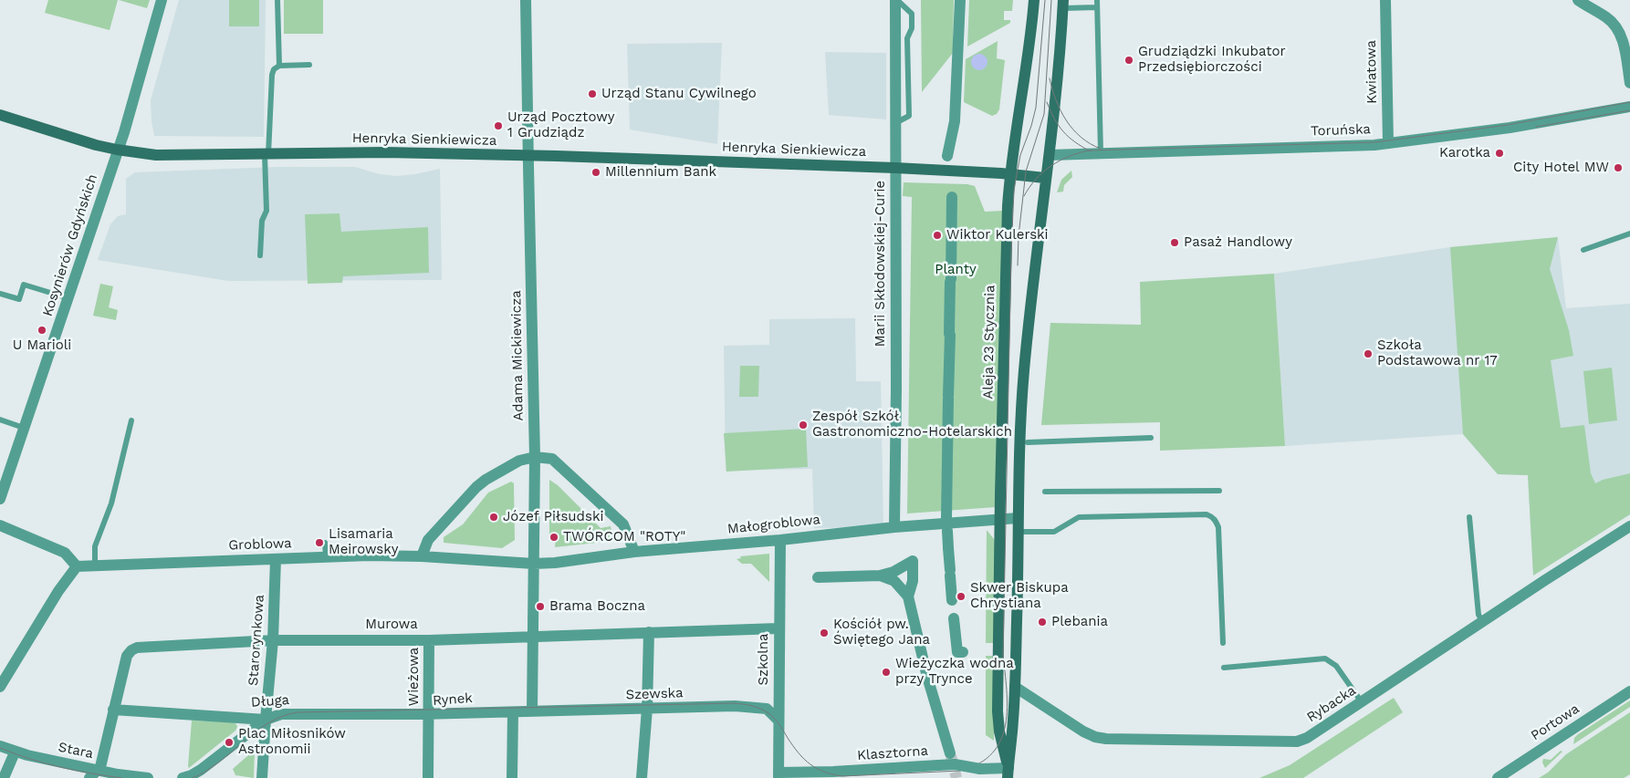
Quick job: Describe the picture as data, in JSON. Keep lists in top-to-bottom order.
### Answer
{
  "streets": {
    "street": [
      "Kwiatowa",
      "Toruńska",
      "Henryka Sienkiewicza",
      "Kosynierów Gdyńskich",
      "Marii Skłodowskiej-Curie",
      "Aleja 23 Stycznia",
      "Adama Mickiewicza",
      "Małogroblowa",
      "Groblowa",
      "Murowa",
      "Starorynkowa",
      "Szkolna",
      "Wieżowa",
      "Szewska",
      "Rynek",
      "Długa",
      "Rybacka",
      "Portowa",
      "Stara",
      "Klasztorna"
    ]
  },
  "crossings": [
    ["Kwiatowa", "Toruńska"],
    ["Henryka Sienkiewicza", "Kosynierów Gdyńskich"],
    ["Henryka Sienkiewicza", "Marii Skłodowskiej-Curie"],
    ["Henryka Sienkiewicza", "Aleja 23 Stycznia"],
    ["Henryka Sienkiewicza", "Adama Mickiewicza"],
    ["Marii Skłodowskiej-Curie", "Małogroblowa"],
    ["Aleja 23 Stycznia", "Małogroblowa"],
    ["Aleja 23 Stycznia", "Klasztorna"],
    ["Adama Mickiewicza", "Małogroblowa"],
    ["Adama Mickiewicza", "Groblowa"],
    ["Adama Mickiewicza", "Murowa"],
    ["Adama Mickiewicza", "Szewska"],
    ["Adama Mickiewicza", "Rynek"],
    ["Małogroblowa", "Groblowa"],
    ["Małogroblowa", "Szkolna"],
    ["Groblowa", "Starorynkowa"],
    ["Murowa", "Starorynkowa"],
    ["Murowa", "Szkolna"],
    ["Murowa", "Wieżowa"],
    ["Murowa", "Długa"],
    ["Murowa", "Stara"],
    ["Starorynkowa", "Długa"],
    ["Szkolna", "Szewska"],
    ["Szkolna", "Klasztorna"],
    ["Wieżowa", "Rynek"],
    ["Wieżowa", "Długa"],
    ["Szewska", "Rynek"],
    ["Rynek", "Długa"]
  ],
  "parks": ["Planty"],
  "places": [
    "Grudziądzki Inkubator Przedsiębiorczości",
    "Urząd Stanu Cywilnego",
    "Urząd Pocztowy 1 Grudziądz",
    "Karotka",
    "City Hotel MW",
    "Millennium Bank",
    "Wiktor Kulerski",
    "Pasaż Handlowy",
    "U Marioli",
    "Szkoła Podstawowa nr 17",
    "Zespół Szkół Gastronomiczno-Hotelarskich",
    "Józef Piłsudski",
    "TWÓRCOM \"ROTY\"",
    "Lisamaria Meirowsky",
    "Skwer Biskupa Chrystiana",
    "Brama Boczna",
    "Plebania",
    "Kościół pw. Świętego Jana",
    "Wieżyczka wodna przy Trynce",
    "Plac Miłosników Astronomii"
  ]
}
